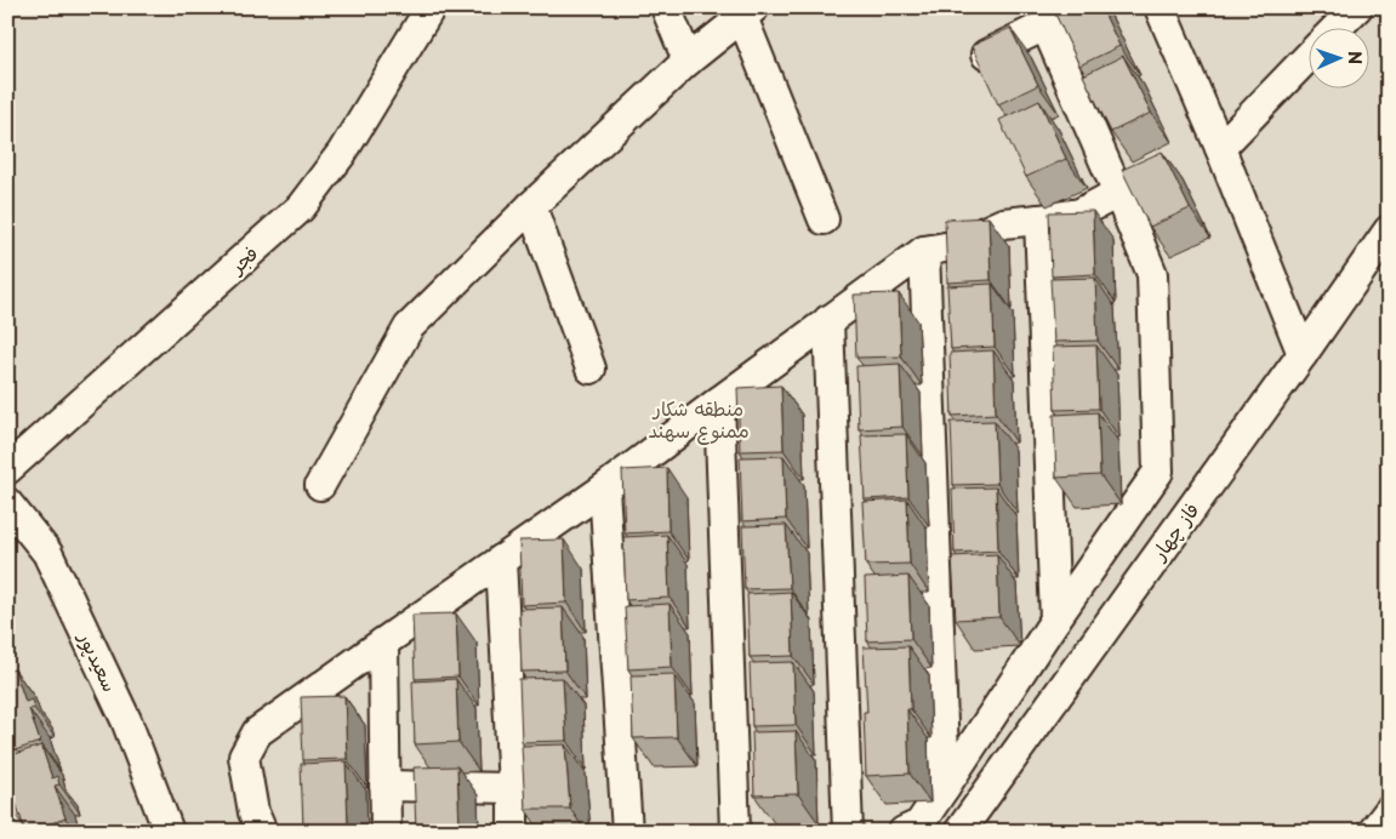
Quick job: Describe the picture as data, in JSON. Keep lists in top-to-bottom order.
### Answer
{
  "streets": {
    "street": ["فجر", "فاز چهار", "سعیدپور"]
  },
  "parks": ["منطقه شکار ممنوع سهند"],
  "north": "right"
}
